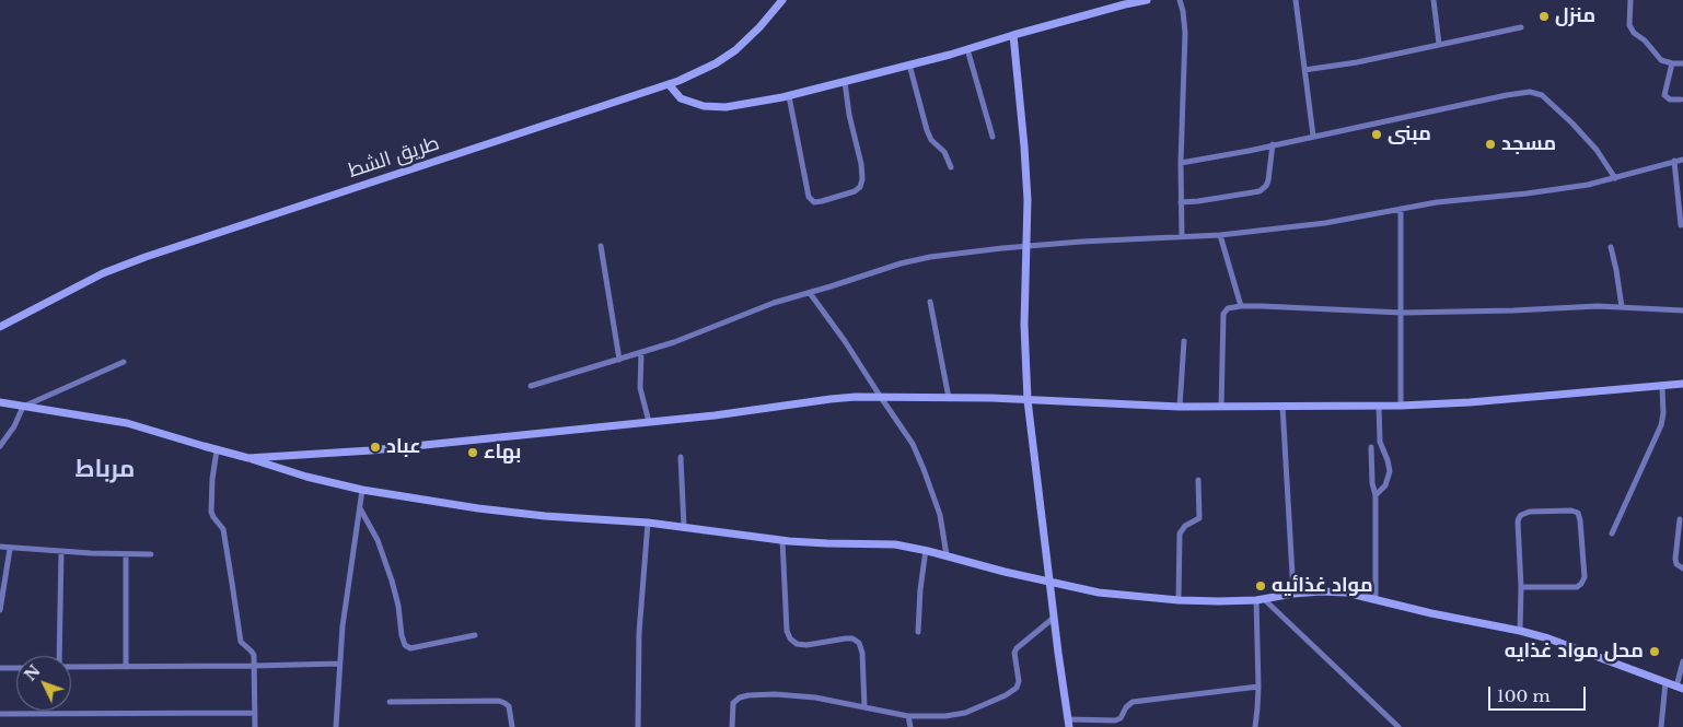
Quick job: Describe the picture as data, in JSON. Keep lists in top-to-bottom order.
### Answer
{
  "streets": {
    "street": ["طريق الشط"]
  },
  "districts": ["مرباط"],
  "places": [
    "منزل",
    "مبنى",
    "مسجد",
    "عباد",
    "بهاء",
    "مواد غذائيه",
    "محل مواد غذايه"
  ],
  "scale_bar": "100 m",
  "north": "top left"
}
